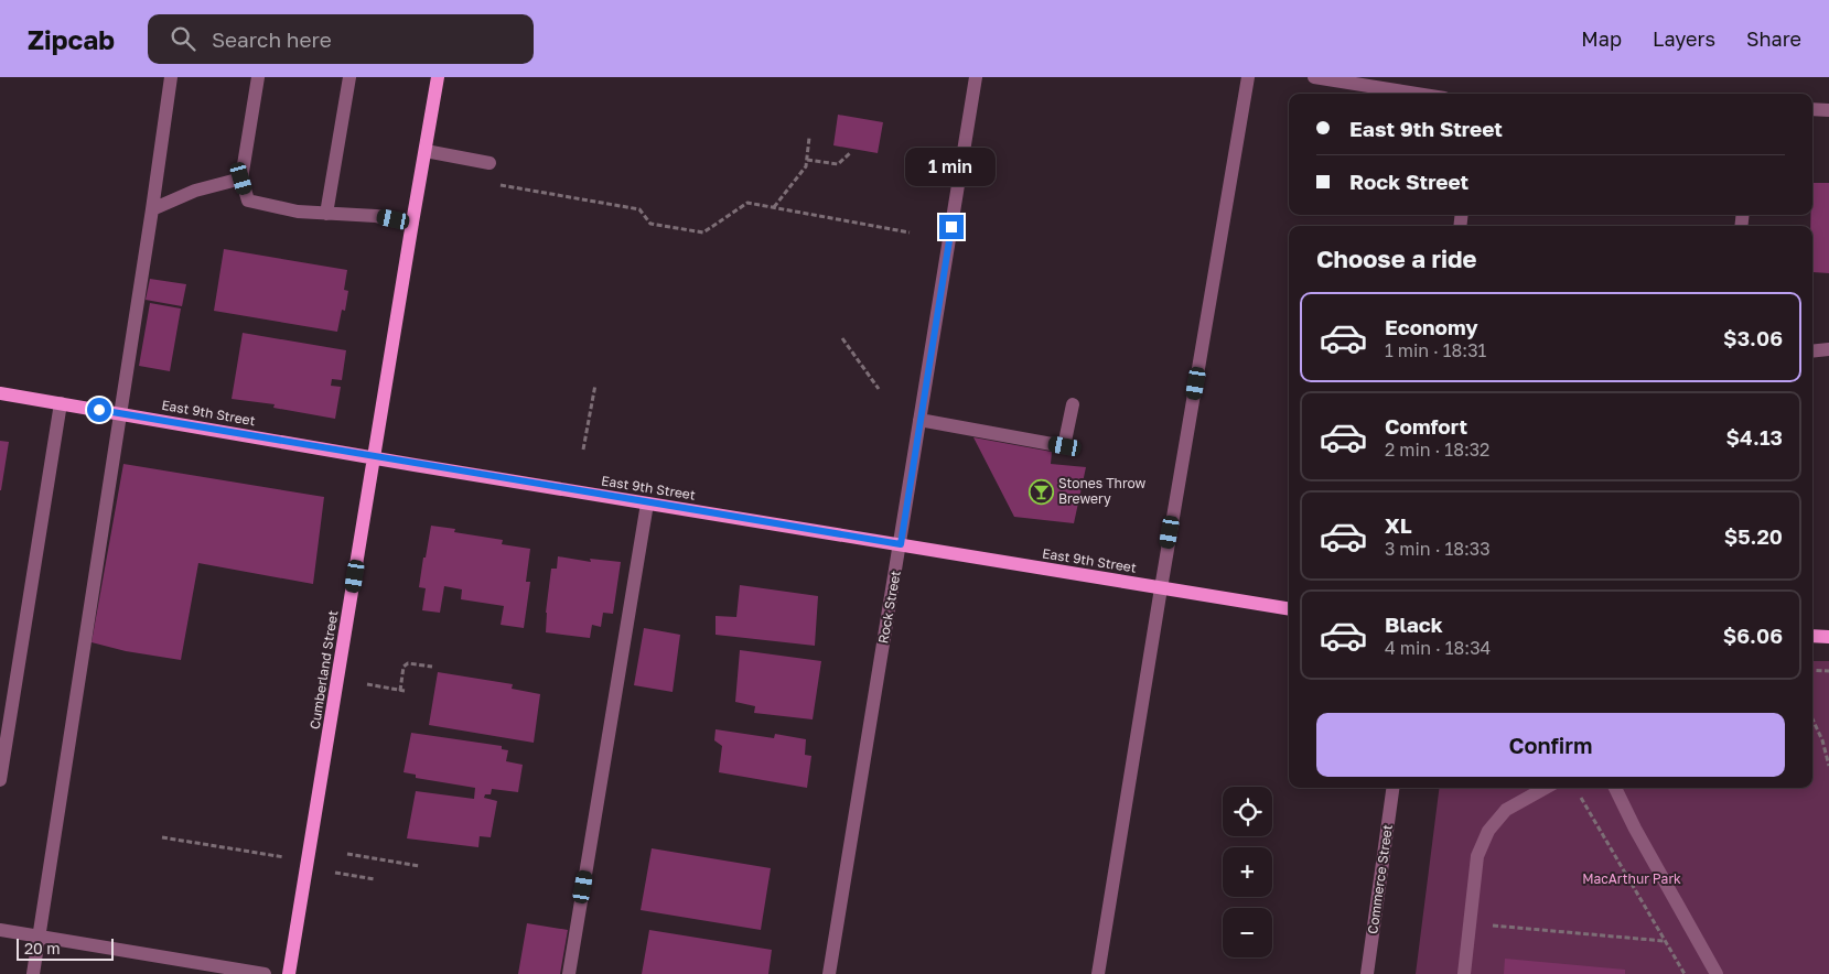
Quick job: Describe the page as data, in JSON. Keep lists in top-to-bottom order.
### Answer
{
  "streets": {
    "main road": ["East 9th Street", "Cumberland Street"],
    "street": ["Rock Street", "Commerce Street"]
  },
  "crossings": [
    ["East 9th Street", "Rock Street"],
    ["East 9th Street", "Cumberland Street"]
  ],
  "parks": ["MacArthur Park"],
  "places": {
    "bar": ["Stones Throw Brewery"]
  },
  "scale_bar": "20 m",
  "page": {
    "header": "Zipcab",
    "search": "Search here",
    "nav": ["Map", "Layers", "Share"],
    "banner": ["East 9th Street", "Rock Street"],
    "bubble": "1 min",
    "heading": "Choose a ride",
    "list": [
      {
        "name": "Economy",
        "note": "1 min · 18:31",
        "value": "$3.06"
      },
      {
        "name": "Comfort",
        "note": "2 min · 18:32",
        "value": "$4.13"
      },
      {
        "name": "XL",
        "note": "3 min · 18:33",
        "value": "$5.20"
      },
      {
        "name": "Black",
        "note": "4 min · 18:34",
        "value": "$6.06"
      }
    ],
    "buttons": "Confirm",
    "map_buttons": ["+", "−"],
    "scale": "20 m"
  }
}
